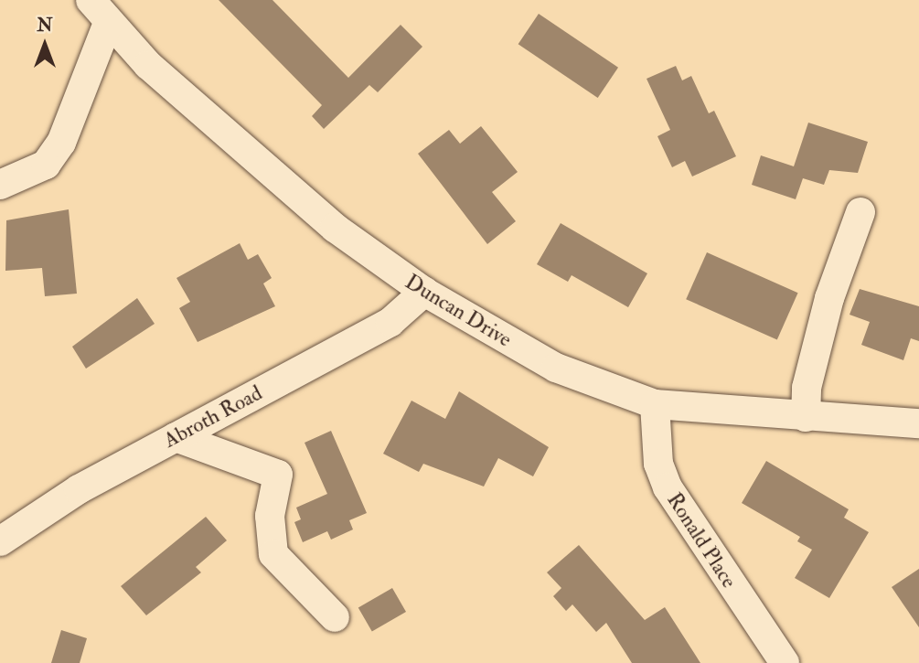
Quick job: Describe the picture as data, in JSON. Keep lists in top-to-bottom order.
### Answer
{
  "streets": {
    "street": ["Duncan Drive", "Abroth Road", "Ronald Place"]
  },
  "crossings": [
    ["Duncan Drive", "Abroth Road"],
    ["Duncan Drive", "Ronald Place"]
  ],
  "north": "top"
}
